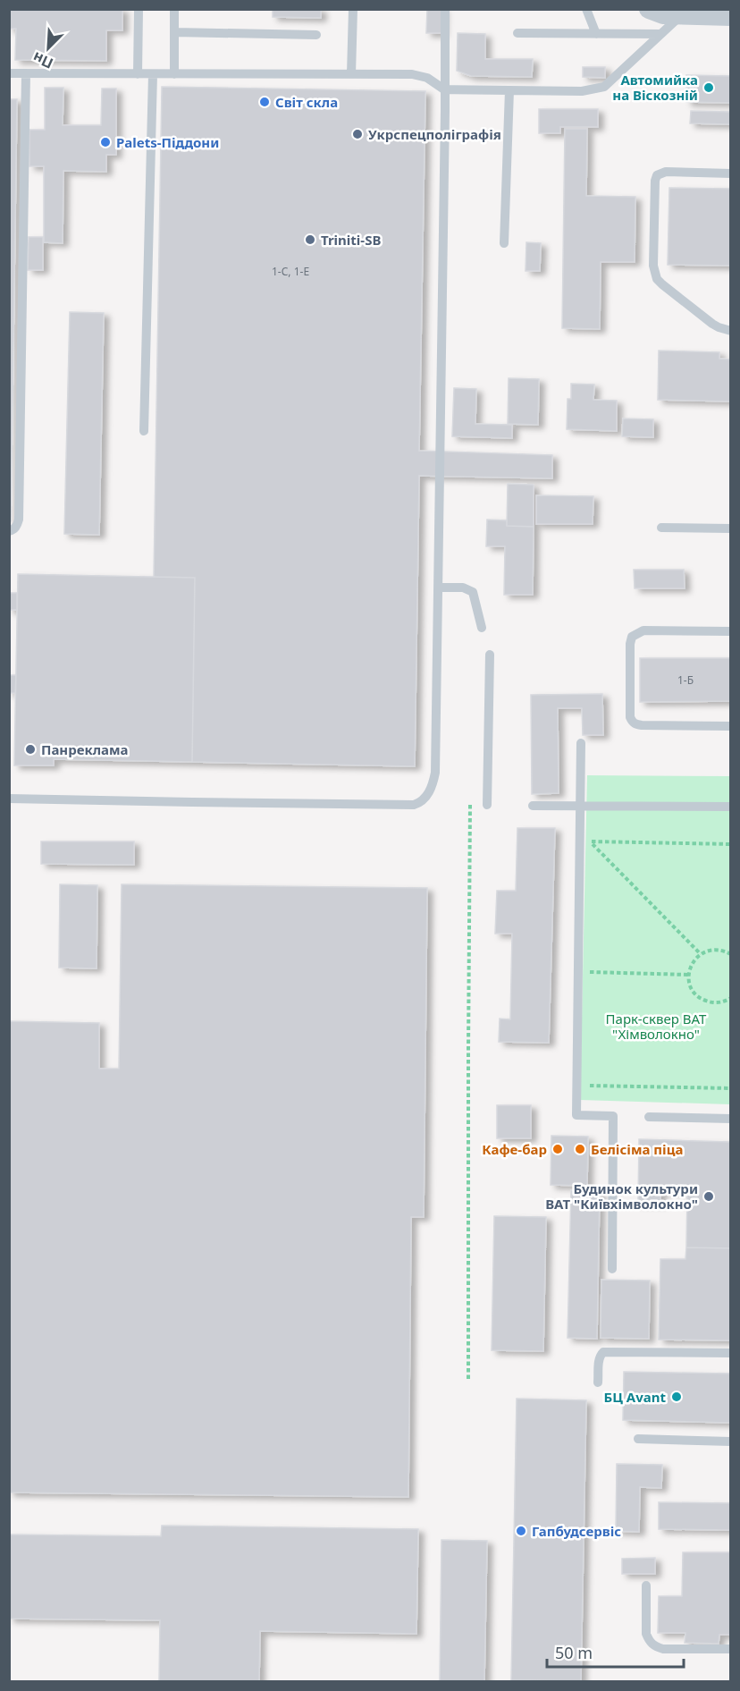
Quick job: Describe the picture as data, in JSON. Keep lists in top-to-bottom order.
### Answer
{
  "parks": ["Парк-сквер ВАТ \"Хімволокно\""],
  "places": [
    "Автомийка на Віскозній",
    "Світ скла",
    "Укрспецполіграфія",
    "Palets-Піддони",
    "Triniti-SB",
    "Панреклама",
    "Кафе-бар",
    "Белісіма піца",
    "Будинок культури ВАТ \"Київхімволокно\"",
    "БЦ Avant",
    "Гапбудсервіс"
  ],
  "house_numbers": ["1-С, 1-E", "1-Б"],
  "scale_bar": "50 m",
  "north": "bottom left"
}
